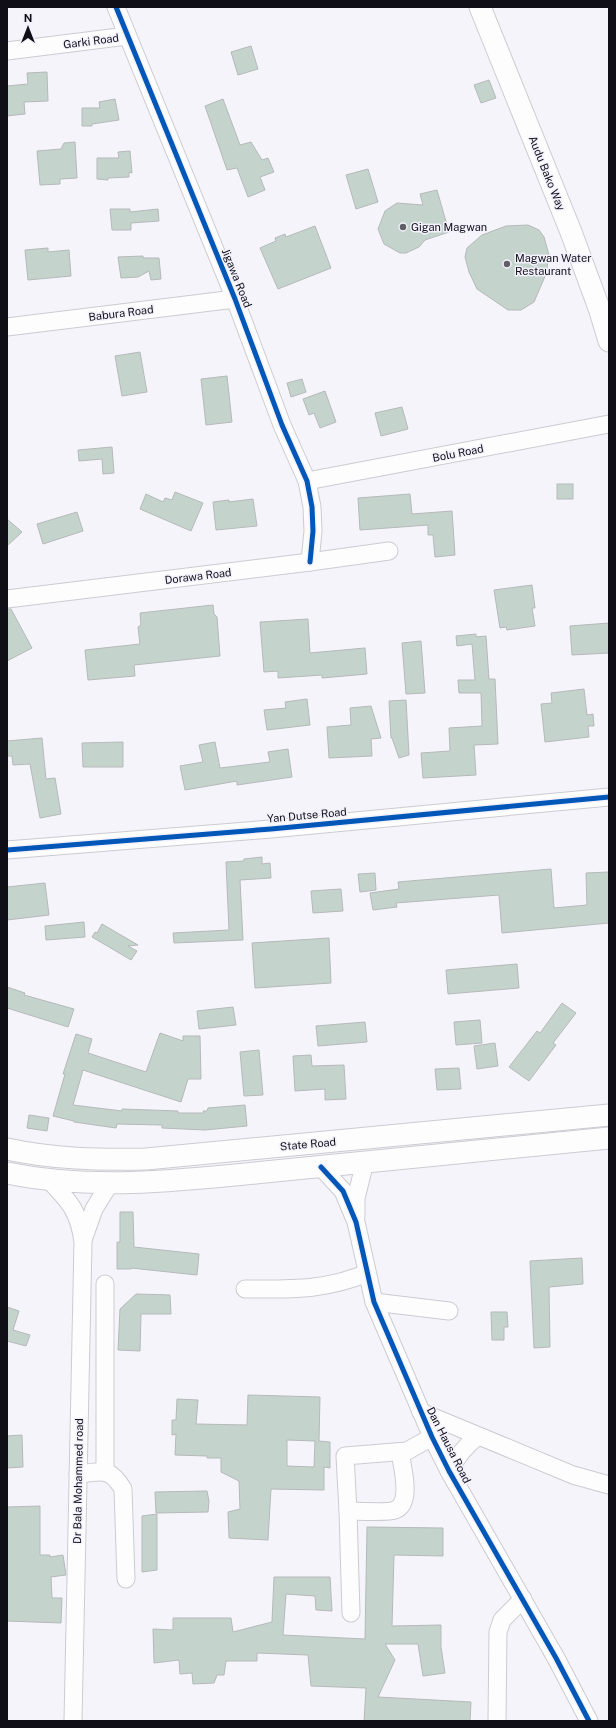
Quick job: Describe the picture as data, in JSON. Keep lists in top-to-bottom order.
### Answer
{
  "streets": {
    "main road": ["Audu Bako Way", "State Road"],
    "street": [
      "Garki Road",
      "Jigawa Road",
      "Babura Road",
      "Bolu Road",
      "Dorawa Road",
      "Yan Dutse Road",
      "Dan Hausa Road",
      "Dr Bala Mohammed road"
    ]
  },
  "crossings": [
    ["Garki Road", "Jigawa Road"],
    ["Jigawa Road", "Babura Road"],
    ["Jigawa Road", "Bolu Road"],
    ["Jigawa Road", "Dorawa Road"]
  ],
  "places": ["Gigan Magwan", "Magwan Water Restaurant"],
  "north": "top"
}
